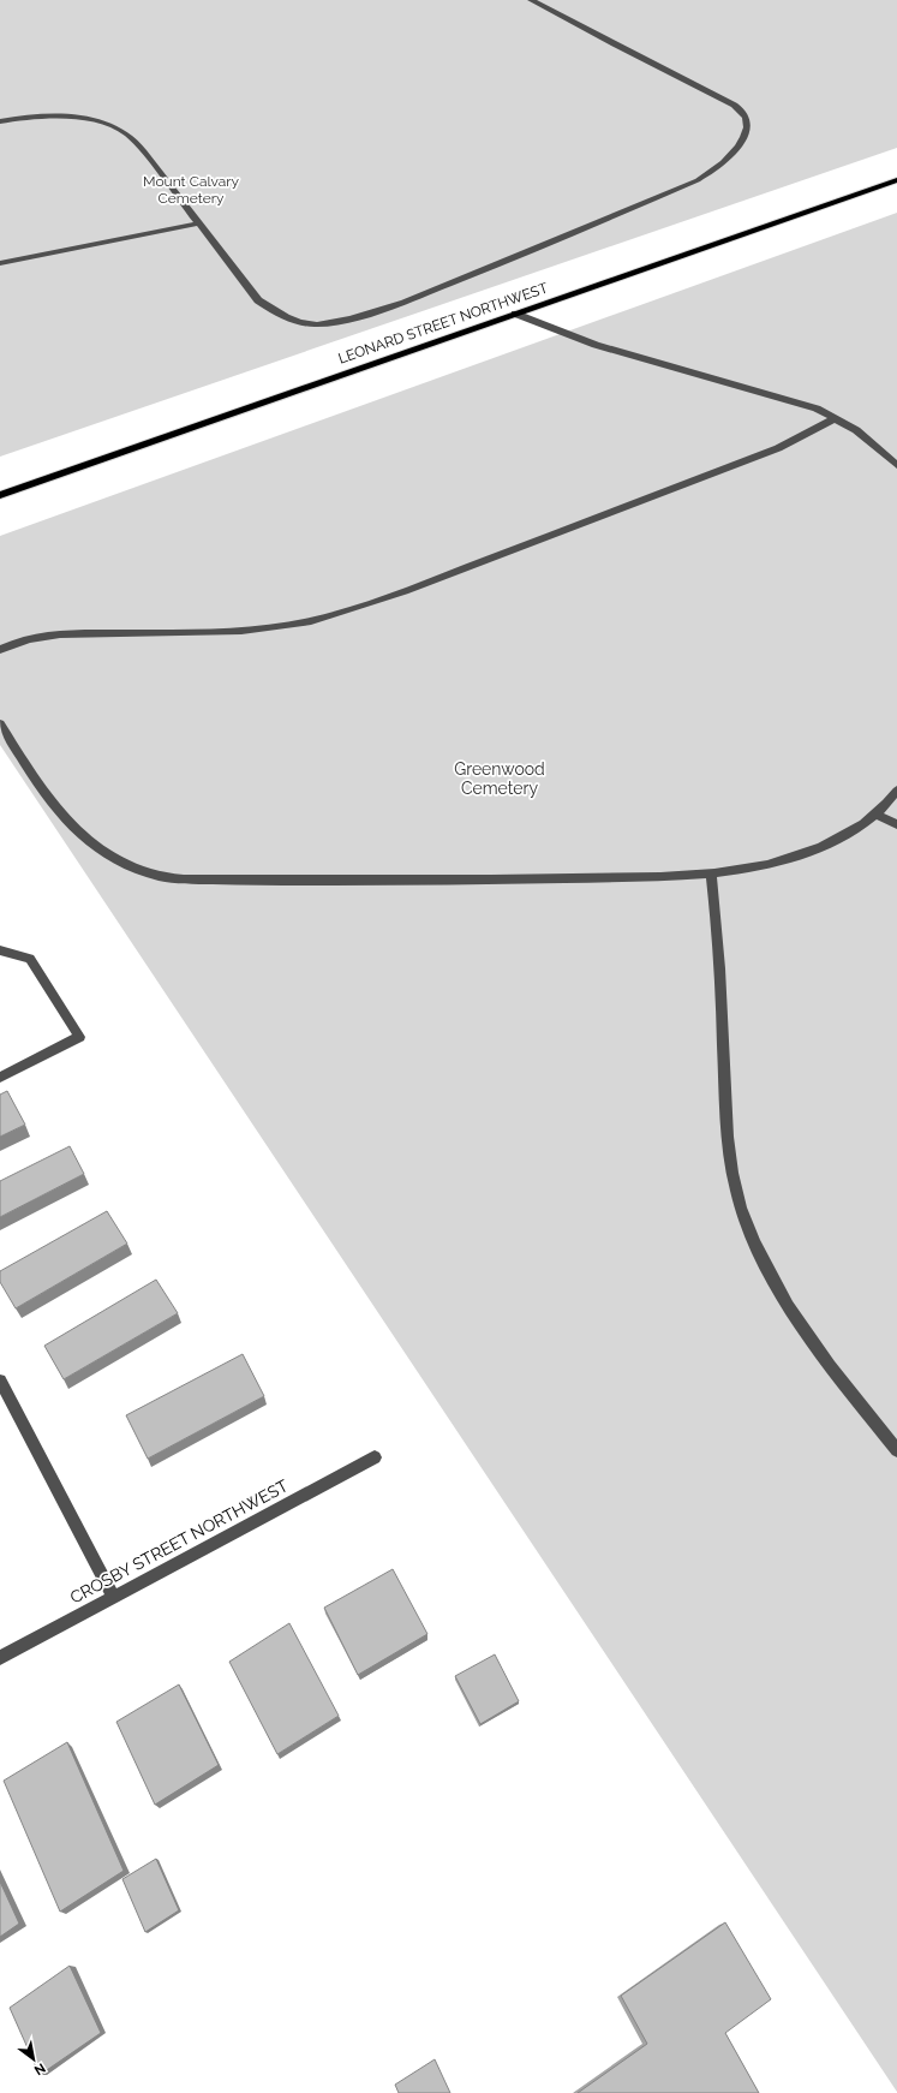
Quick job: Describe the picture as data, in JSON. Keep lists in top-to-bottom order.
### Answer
{
  "streets": {
    "main road": ["LEONARD STREET NORTHWEST"],
    "street": ["CROSBY STREET NORTHWEST"]
  },
  "parks": ["Mount Calvary Cemetery", "Greenwood Cemetery"],
  "north": "bottom right"
}
